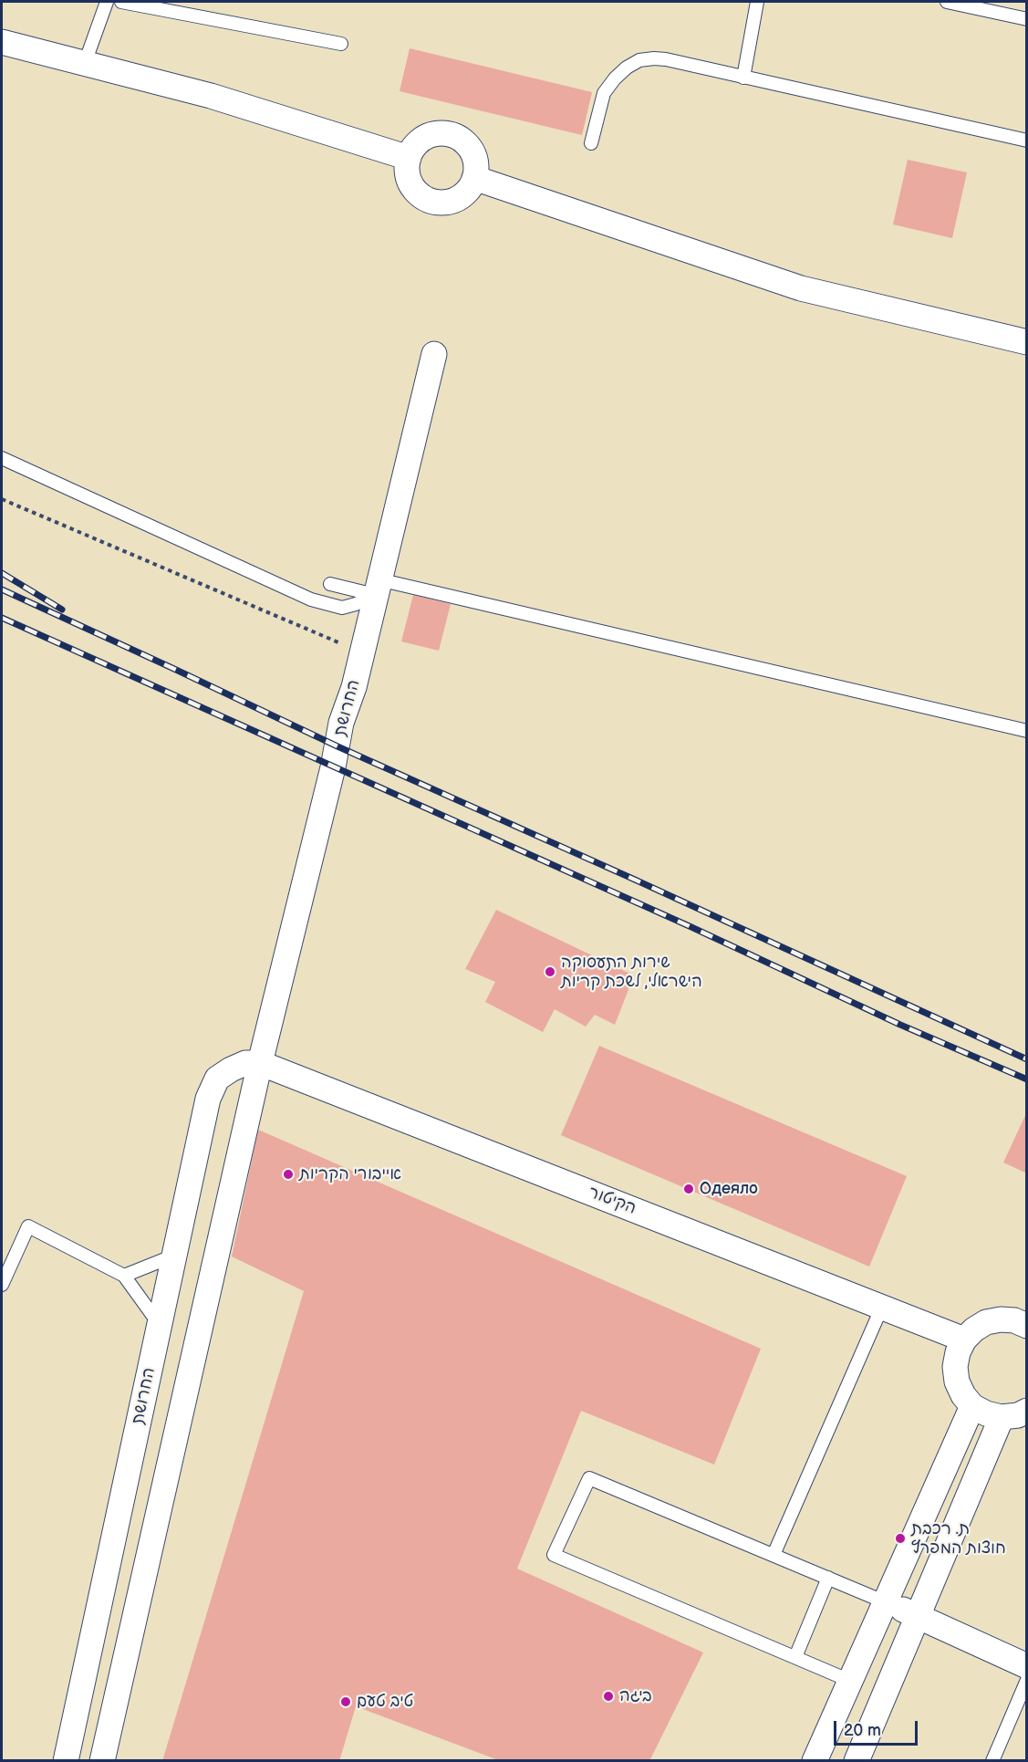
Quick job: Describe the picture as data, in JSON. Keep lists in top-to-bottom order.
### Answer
{
  "streets": {
    "street": ["החרושת", "הקיטור"]
  },
  "crossings": [
    ["החרושת", "הקיטור"]
  ],
  "places": [
    "שירות התעסוקה הישראלי, לשכת קריות",
    "אייבורי הקריות",
    "Одеяло",
    "ת. רכבת חוצות המפרץ",
    "ביגה",
    "טיב טעם"
  ],
  "scale_bar": "20 m"
}
